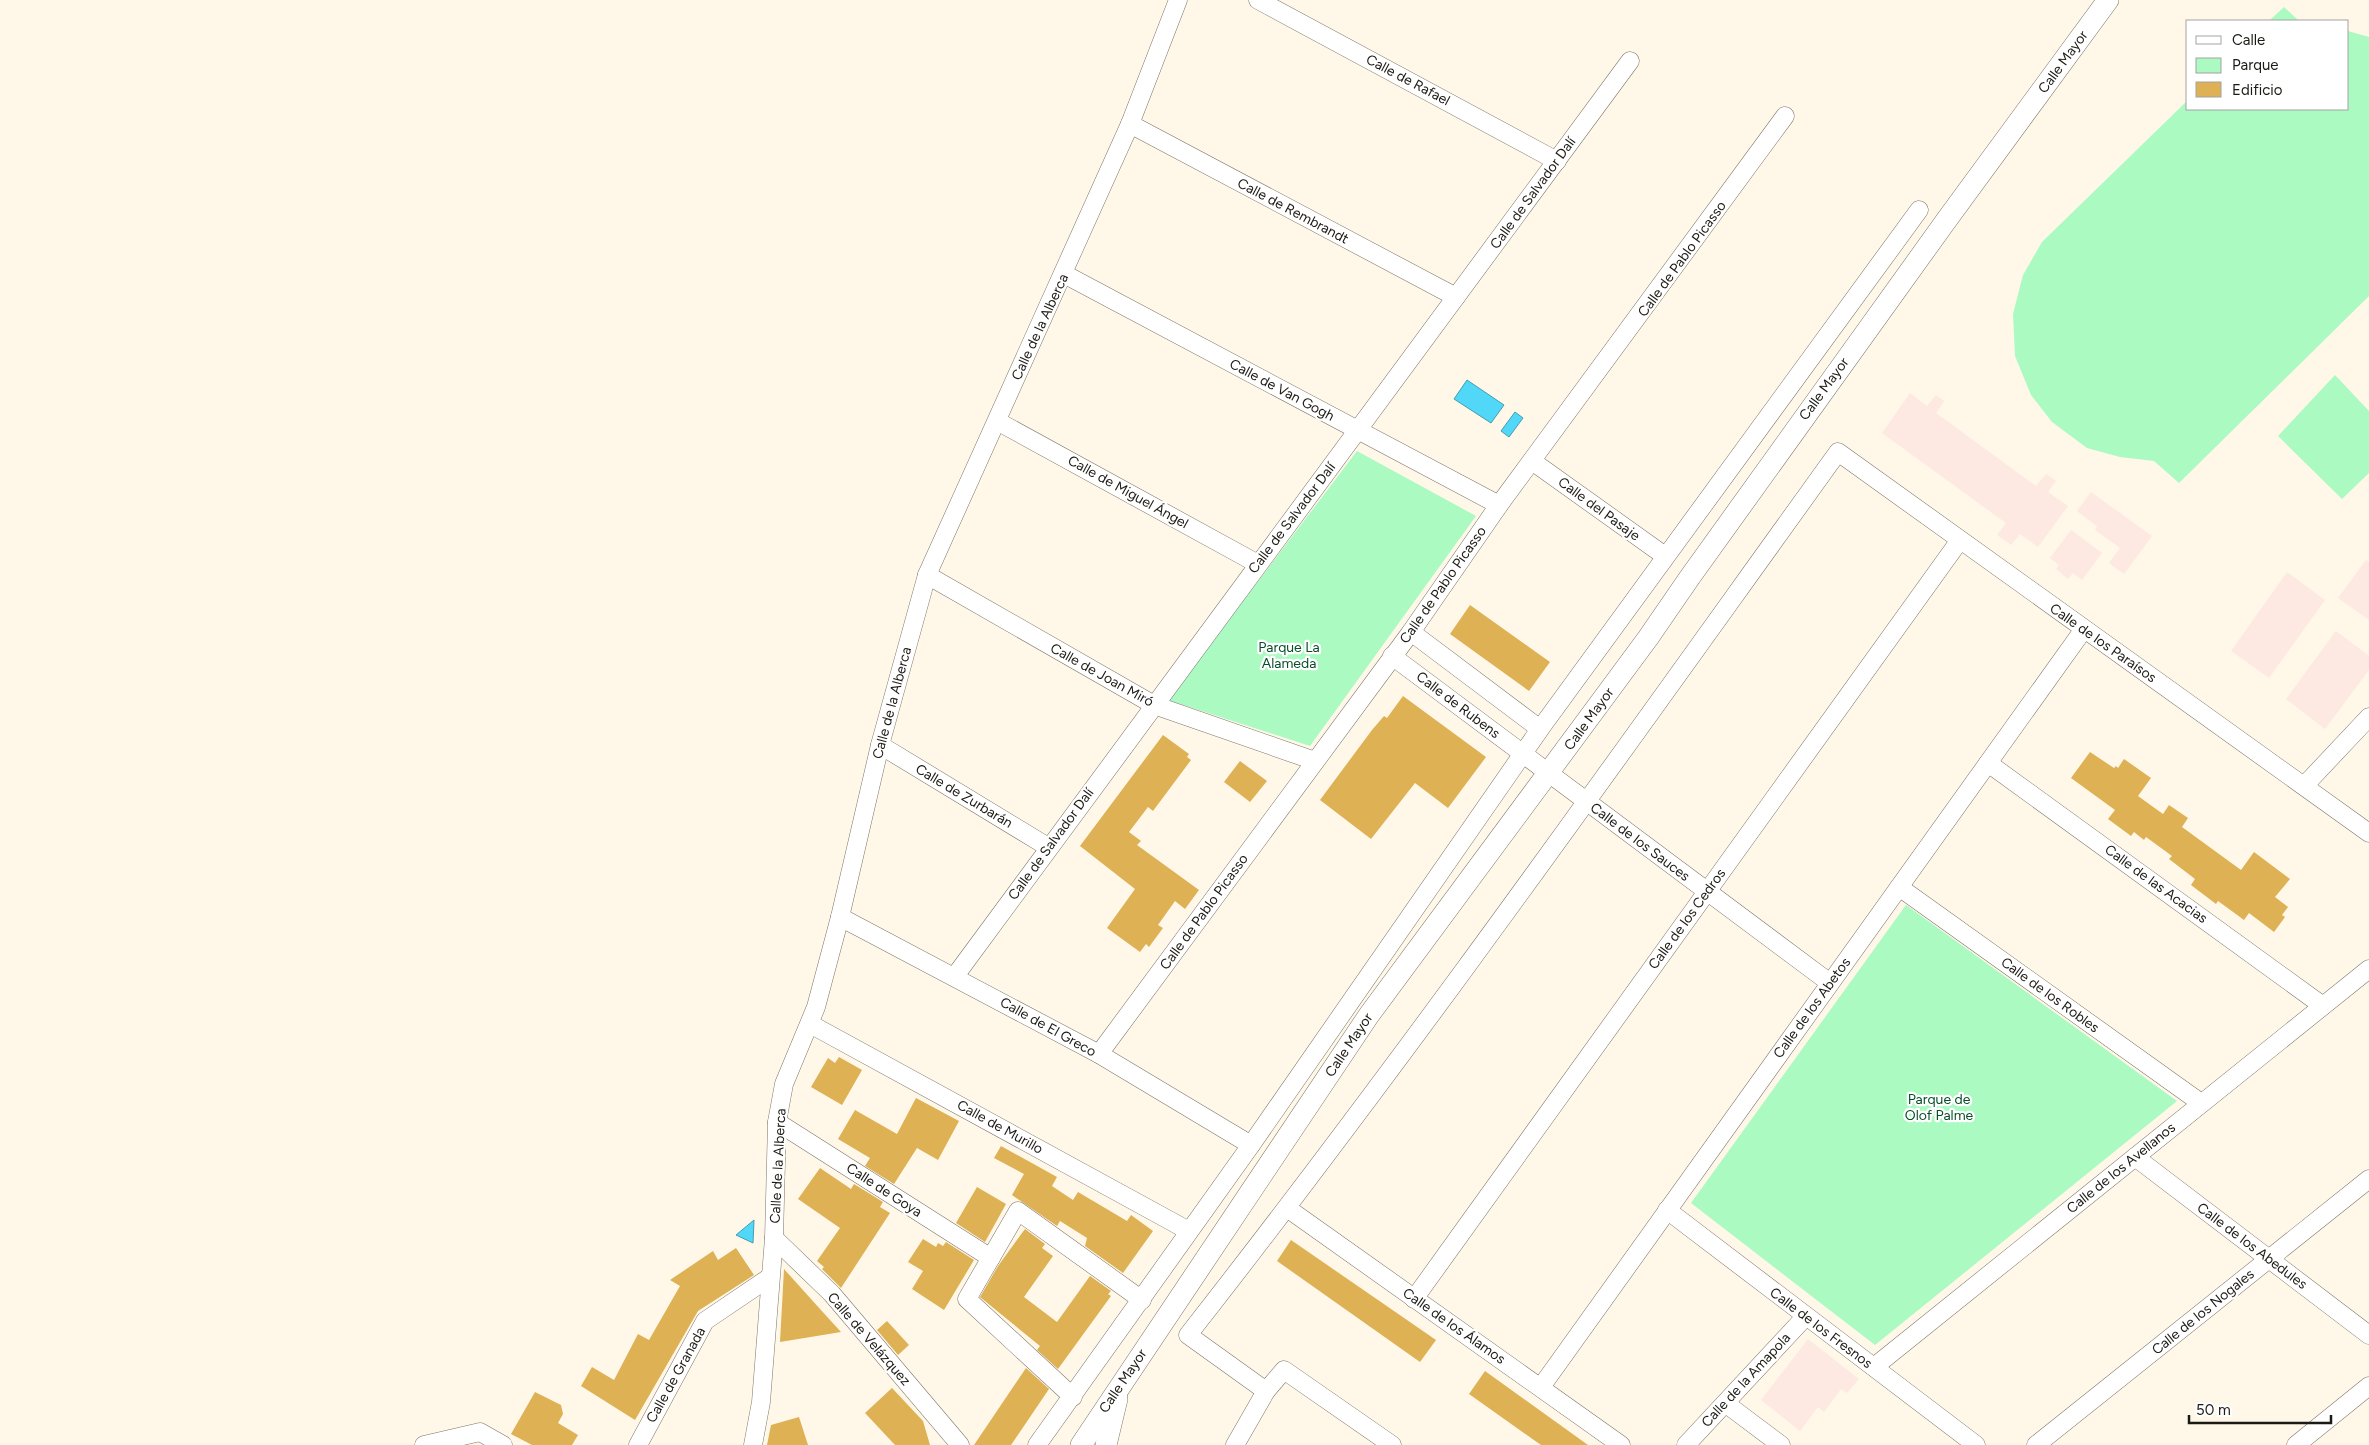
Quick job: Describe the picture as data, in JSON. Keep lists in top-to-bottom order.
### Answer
{
  "streets": {
    "street": [
      "Calle Mayor",
      "Calle de Rafael",
      "Calle de Salvador Dalí",
      "Calle de Rembrandt",
      "Calle de Pablo Picasso",
      "Calle de la Alberca",
      "Calle de Van Gogh",
      "Calle de Miguel Ángel",
      "Calle del Pasaje",
      "Calle de los Paraísos",
      "Calle de Joan Miró",
      "Calle de Rubens",
      "Calle de Zurbarán",
      "Calle de los Sauces",
      "Calle de las Acacias",
      "Calle de los Cedros",
      "Calle de los Robles",
      "Calle de los Abetos",
      "Calle de El Greco",
      "Calle de Murillo",
      "Calle de los Avellanos",
      "Calle de Goya",
      "Calle de los Abedules",
      "Calle de los Nogales",
      "Calle de los Álamos",
      "Calle de los Fresnos",
      "Calle de Velázquez",
      "Calle de Granada",
      "Calle de la Amapola"
    ]
  },
  "crossings": [
    ["Calle Mayor", "Calle del Pasaje"],
    ["Calle Mayor", "Calle de Rubens"],
    ["Calle Mayor", "Calle de los Sauces"],
    ["Calle Mayor", "Calle de El Greco"],
    ["Calle Mayor", "Calle de Murillo"],
    ["Calle de Rafael", "Calle de Salvador Dalí"],
    ["Calle de Salvador Dalí", "Calle de Rembrandt"],
    ["Calle de Salvador Dalí", "Calle de Van Gogh"],
    ["Calle de Salvador Dalí", "Calle de Miguel Ángel"],
    ["Calle de Salvador Dalí", "Calle de Joan Miró"],
    ["Calle de Salvador Dalí", "Calle de Zurbarán"],
    ["Calle de Salvador Dalí", "Calle de El Greco"],
    ["Calle de Rembrandt", "Calle de la Alberca"],
    ["Calle de Pablo Picasso", "Calle de Van Gogh"],
    ["Calle de Pablo Picasso", "Calle del Pasaje"],
    ["Calle de Pablo Picasso", "Calle de Joan Miró"],
    ["Calle de Pablo Picasso", "Calle de Rubens"],
    ["Calle de Pablo Picasso", "Calle de El Greco"],
    ["Calle de la Alberca", "Calle de Van Gogh"],
    ["Calle de la Alberca", "Calle de Miguel Ángel"],
    ["Calle de la Alberca", "Calle de Joan Miró"],
    ["Calle de la Alberca", "Calle de Zurbarán"],
    ["Calle de la Alberca", "Calle de El Greco"],
    ["Calle de la Alberca", "Calle de Murillo"],
    ["Calle de la Alberca", "Calle de Goya"],
    ["Calle de la Alberca", "Calle de Velázquez"],
    ["Calle de la Alberca", "Calle de Granada"],
    ["Calle de los Paraísos", "Calle de los Sauces"],
    ["Calle de los Paraísos", "Calle de los Cedros"],
    ["Calle de los Paraísos", "Calle de los Abetos"],
    ["Calle de Rubens", "Calle de los Sauces"],
    ["Calle de los Sauces", "Calle de los Cedros"],
    ["Calle de los Sauces", "Calle de los Abetos"],
    ["Calle de las Acacias", "Calle de los Abetos"],
    ["Calle de las Acacias", "Calle de los Avellanos"],
    ["Calle de los Cedros", "Calle de los Álamos"],
    ["Calle de los Robles", "Calle de los Abetos"],
    ["Calle de los Robles", "Calle de los Avellanos"],
    ["Calle de los Abetos", "Calle de los Álamos"],
    ["Calle de los Abetos", "Calle de los Fresnos"],
    ["Calle de los Avellanos", "Calle de los Abedules"],
    ["Calle de los Avellanos", "Calle de los Fresnos"],
    ["Calle de los Abedules", "Calle de los Nogales"],
    ["Calle de los Fresnos", "Calle de la Amapola"]
  ],
  "parks": ["Parque La Alameda", "Parque de Olof Palme"],
  "legend": ["Calle", "Parque", "Edificio"],
  "scale_bar": "50 m"
}
